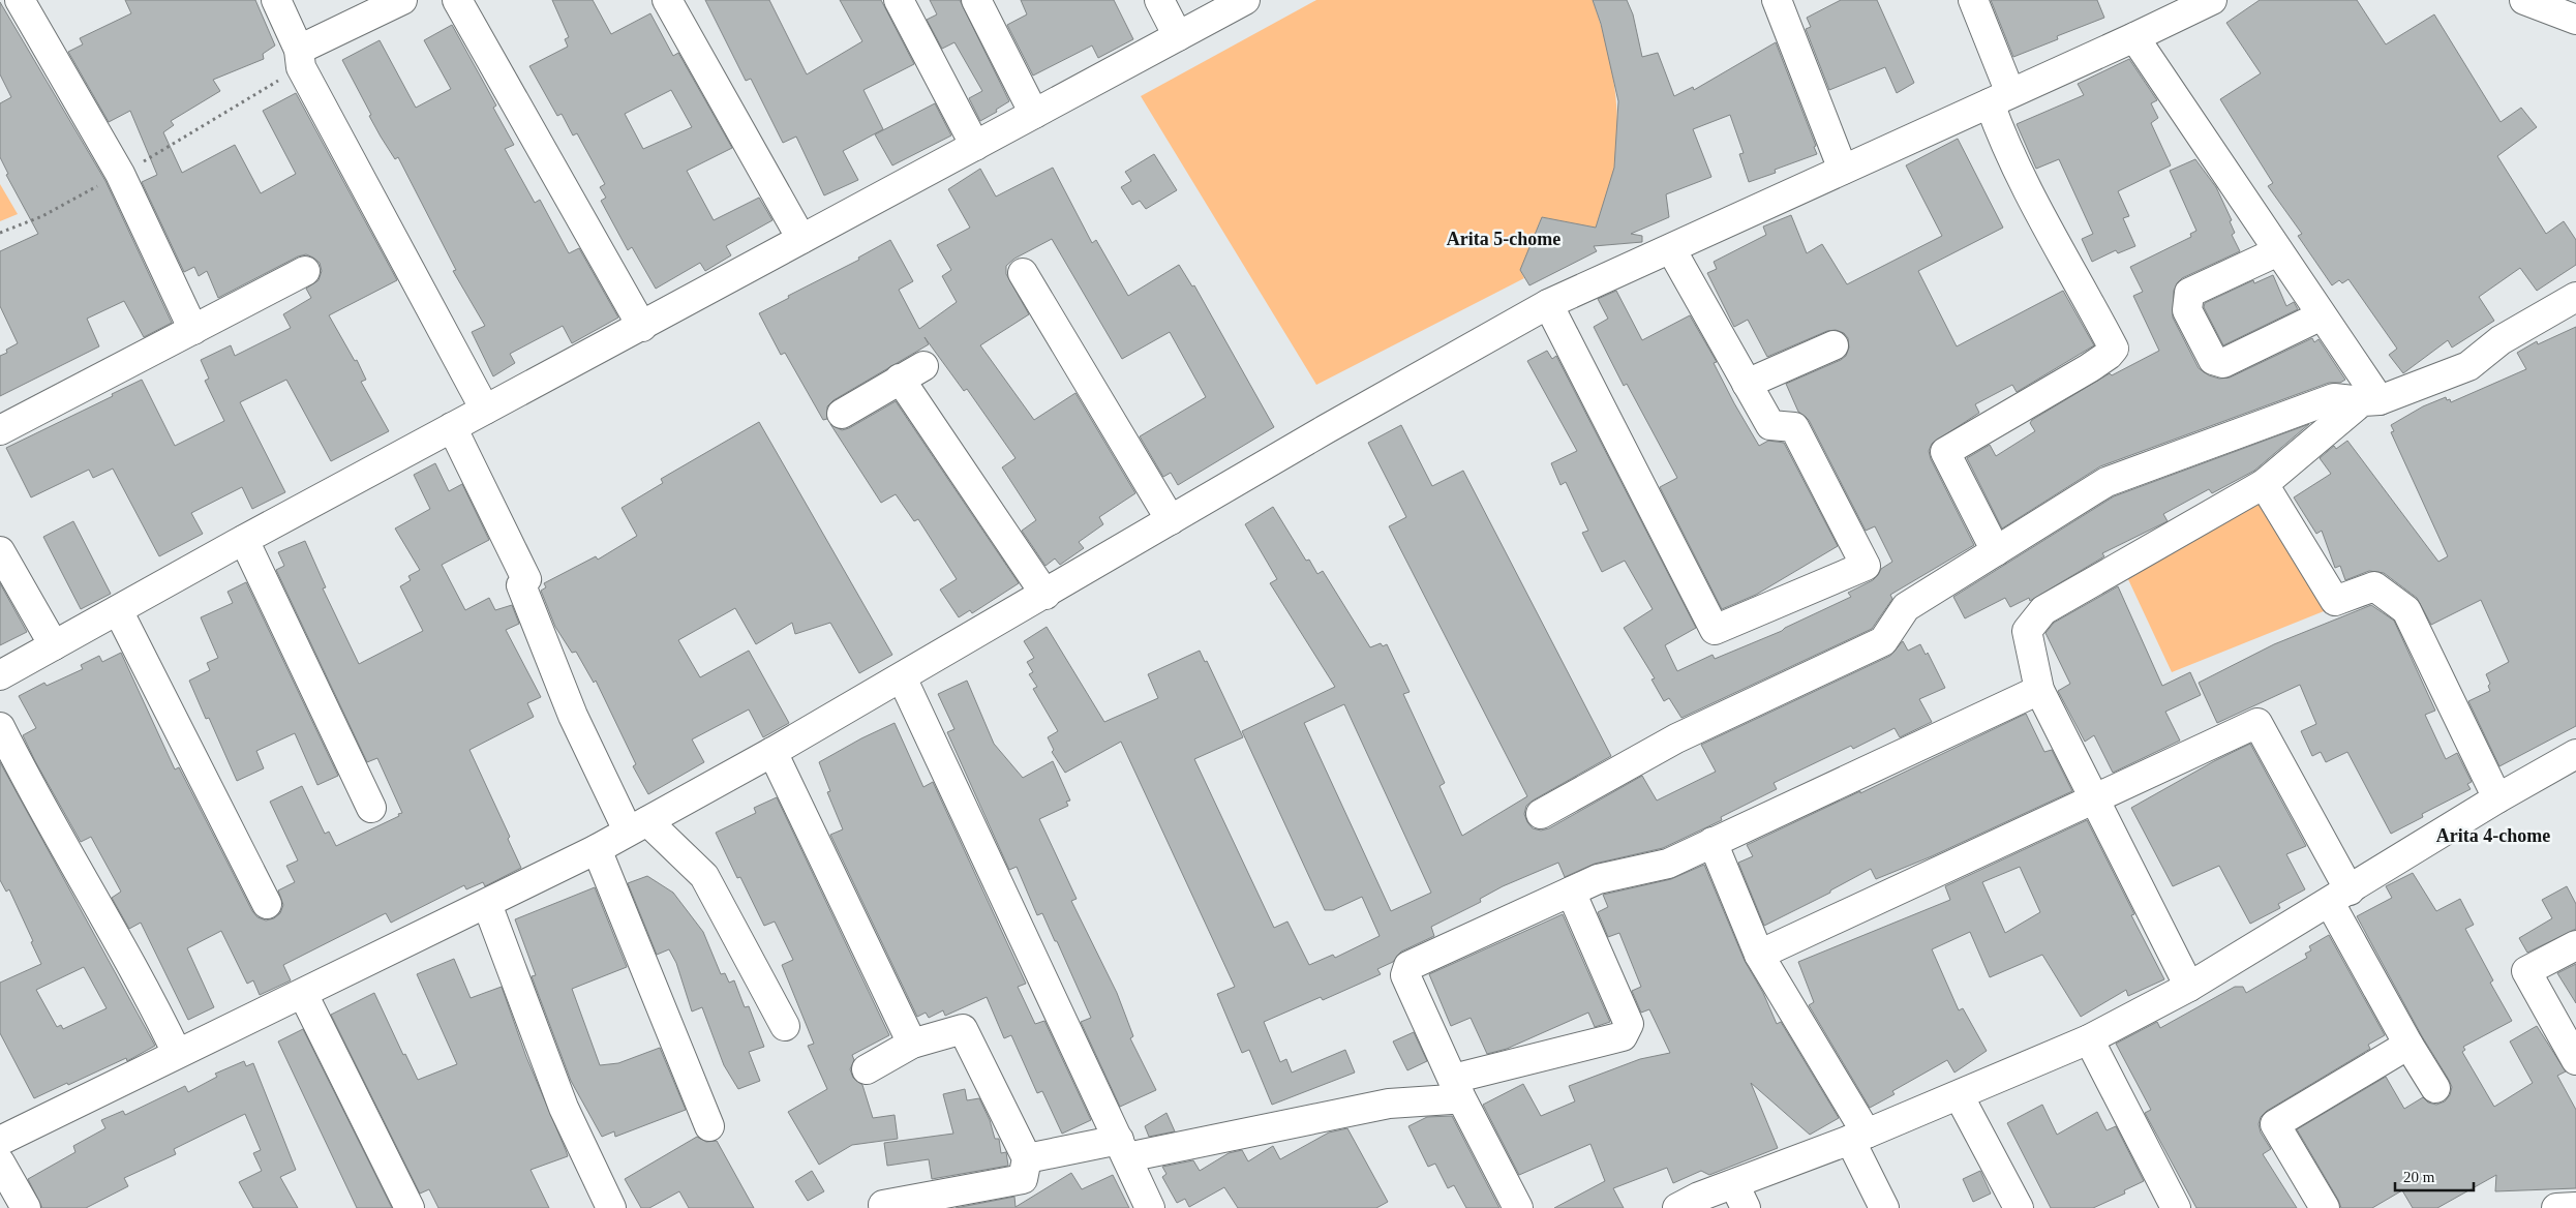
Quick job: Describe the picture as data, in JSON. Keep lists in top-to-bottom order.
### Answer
{
  "districts": ["Arita 5-chome", "Arita 4-chome"],
  "scale_bar": "20 m"
}
